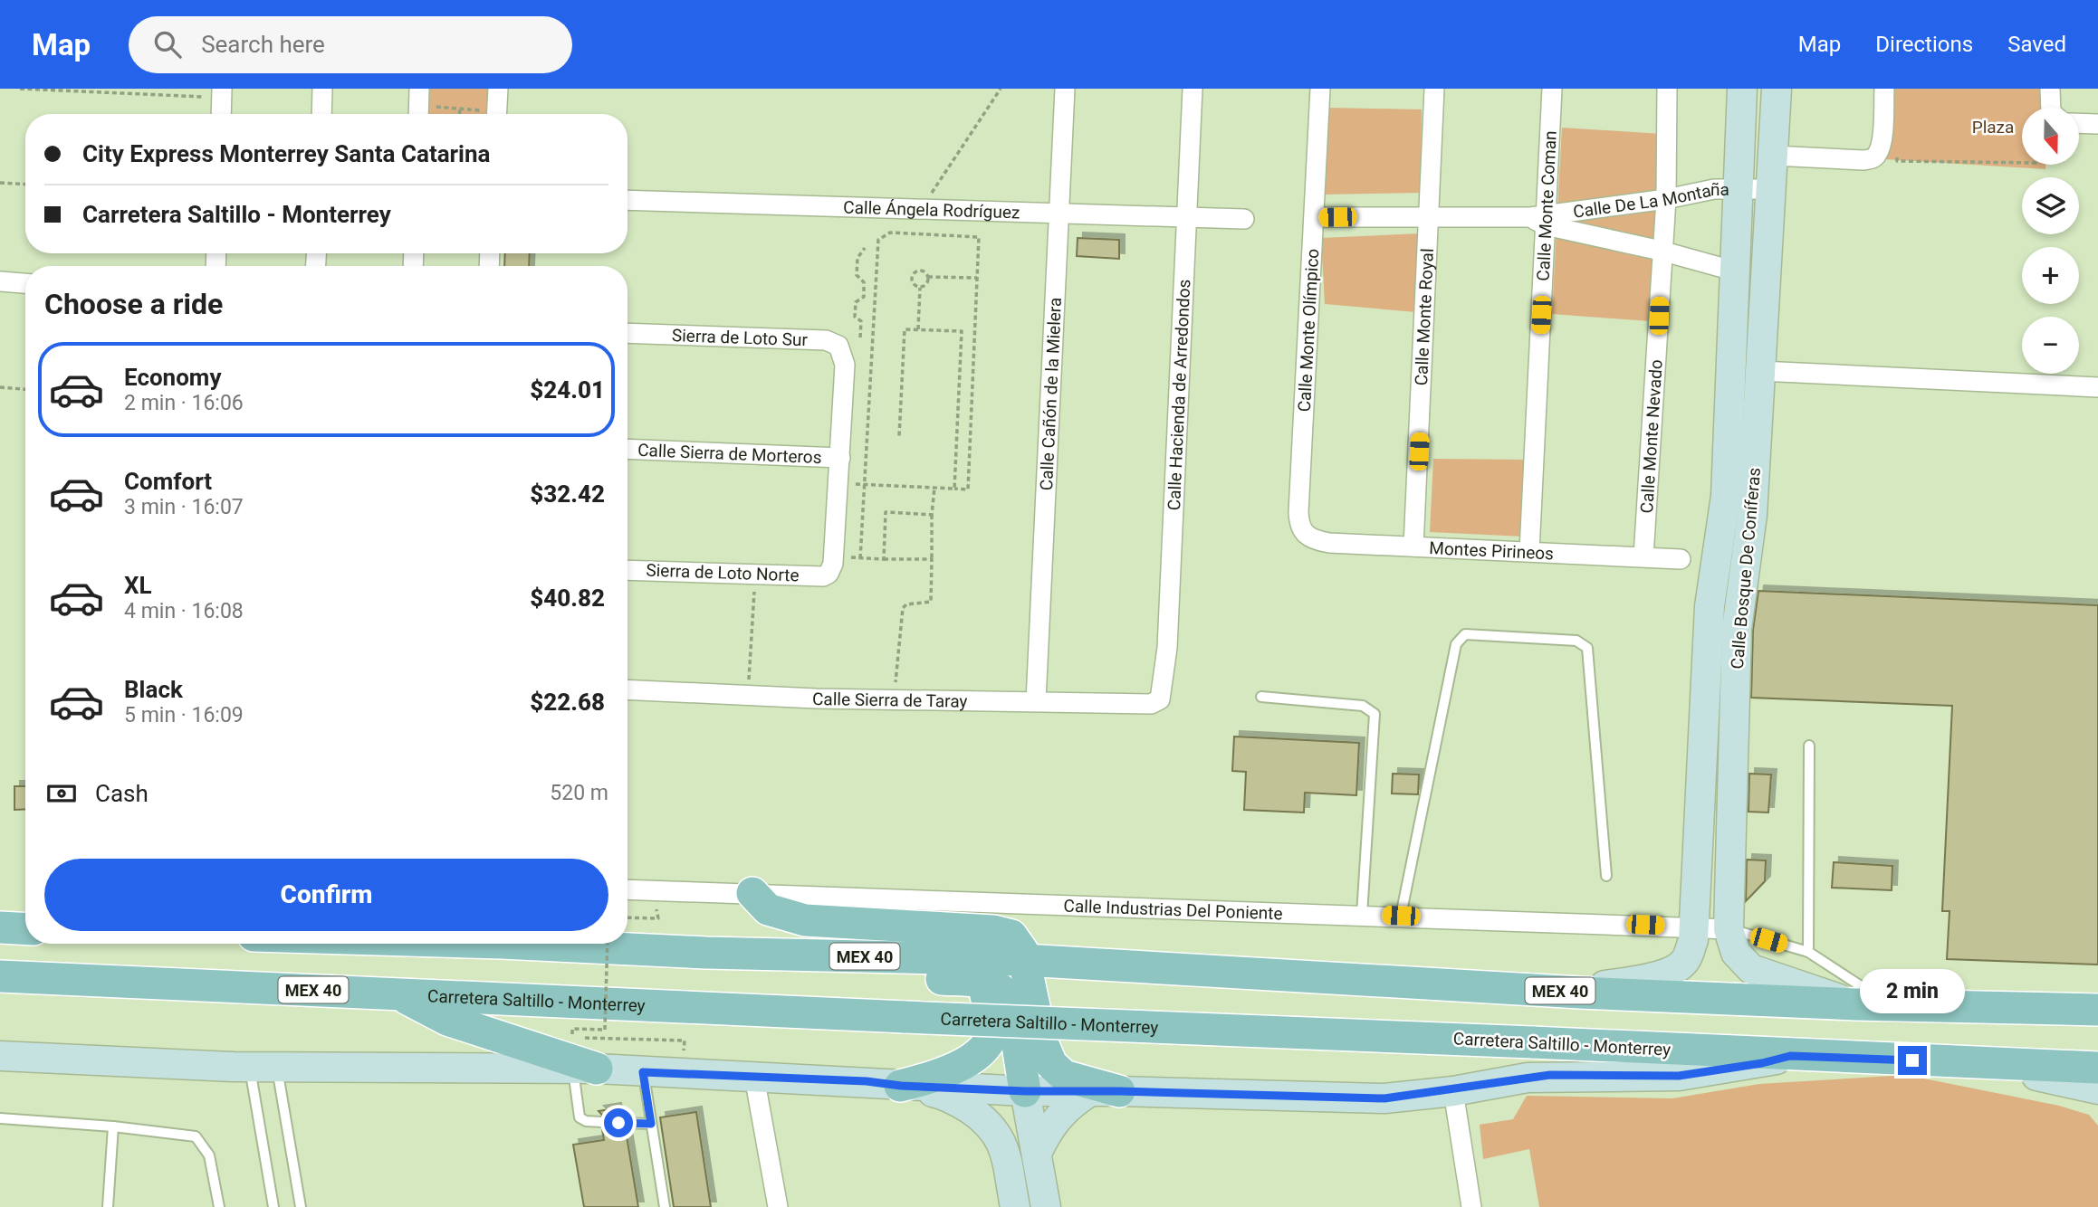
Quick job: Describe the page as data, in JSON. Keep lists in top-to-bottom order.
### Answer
{
  "streets": {
    "main road": ["MEX 40", "Carretera Saltillo - Monterrey"],
    "street": [
      "Calle De La Montaña",
      "Calle Monte Coman",
      "Calle Ángela Rodríguez",
      "Calle Monte Royal",
      "Calle Monte Olímpico",
      "Sierra de Loto Sur",
      "Calle Hacienda de Arredondos",
      "Calle Cañón de la Mielera",
      "Calle Monte Nevado",
      "Calle Sierra de Morteros",
      "Montes Pirineos",
      "Calle Bosque De Coníferas",
      "Sierra de Loto Norte",
      "Calle Sierra de Taray",
      "Calle Industrias Del Poniente"
    ]
  },
  "crossings": [
    ["Calle De La Montaña", "Calle Monte Coman"],
    ["Calle De La Montaña", "Calle Monte Royal"],
    ["Calle De La Montaña", "Calle Monte Olímpico"],
    ["Calle De La Montaña", "Calle Monte Nevado"],
    ["Calle De La Montaña", "Calle Bosque De Coníferas"],
    ["Calle Monte Coman", "Montes Pirineos"],
    ["Calle Ángela Rodríguez", "Calle Hacienda de Arredondos"],
    ["Calle Ángela Rodríguez", "Calle Cañón de la Mielera"],
    ["Calle Monte Royal", "Montes Pirineos"],
    ["Calle Monte Olímpico", "Montes Pirineos"],
    ["Sierra de Loto Sur", "Calle Sierra de Morteros"],
    ["Calle Hacienda de Arredondos", "Calle Sierra de Taray"],
    ["Calle Cañón de la Mielera", "Calle Sierra de Taray"],
    ["Calle Monte Nevado", "Montes Pirineos"],
    ["Calle Bosque De Coníferas", "Calle Industrias Del Poniente"],
    ["Calle Bosque De Coníferas", "MEX 40"]
  ],
  "parks": ["Plaza"],
  "north": "bottom",
  "page": {
    "header": "Map",
    "search": "Search here",
    "nav": ["Map", "Directions", "Saved"],
    "map_buttons": ["+", "−"],
    "banner": ["City Express Monterrey Santa Catarina", "Carretera Saltillo - Monterrey"],
    "heading": "Choose a ride",
    "list": [
      {
        "name": "Economy",
        "note": "2 min · 16:06",
        "value": "$24.01"
      },
      {
        "name": "Comfort",
        "note": "3 min · 16:07",
        "value": "$32.42"
      },
      {
        "name": "XL",
        "note": "4 min · 16:08",
        "value": "$40.82"
      },
      {
        "name": "Black",
        "note": "5 min · 16:09",
        "value": "$22.68"
      }
    ],
    "pay": ["Cash", "520 m"],
    "buttons": "Confirm",
    "bubble": "2 min"
  }
}
